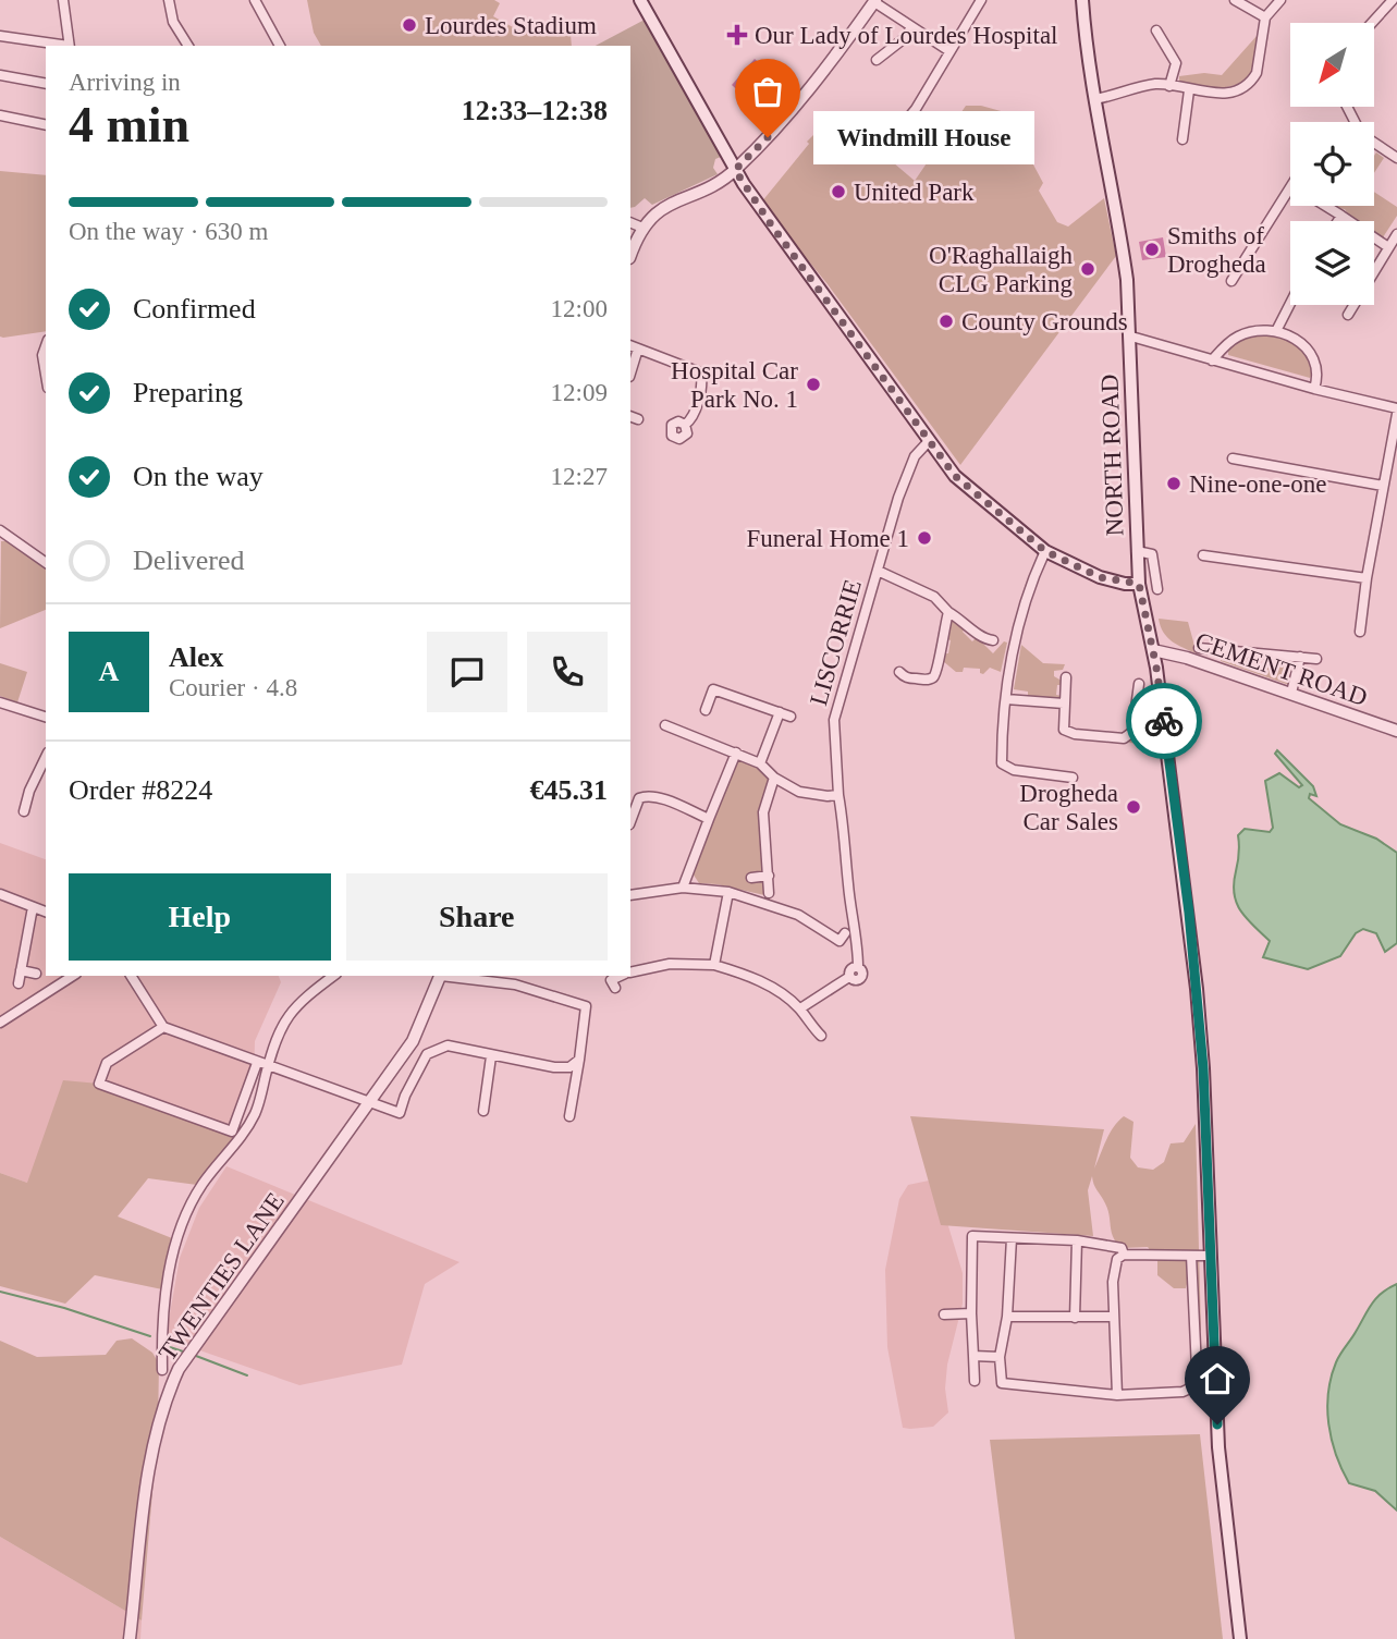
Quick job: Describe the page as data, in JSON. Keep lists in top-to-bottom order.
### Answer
{
  "streets": {
    "main road": ["NORTH ROAD"],
    "street": ["LISCORRIE", "CEMENT ROAD", "TWENTIES LANE"]
  },
  "crossings": [
    ["NORTH ROAD", "CEMENT ROAD"]
  ],
  "places": {
    "other": [
      "Lourdes Stadium",
      "Windmill House",
      "United Park",
      "Smiths of Drogheda",
      "O'Raghallaigh CLG Parking",
      "County Grounds",
      "Hospital Car Park No. 1",
      "Nine-one-one",
      "Funeral Home 1",
      "Drogheda Car Sales"
    ],
    "health": ["Our Lady of Lourdes Hospital"]
  },
  "north": "bottom left",
  "page": {
    "heading": ["4 min", "Arriving in", "12:33–12:38"],
    "panel": [
      "Alex",
      "Courier · 4.8",
      "Order #8224",
      "€45.31"
    ],
    "bubble": "Windmill House",
    "bar": "On the way · 630 m",
    "list": [
      ["Confirmed", "12:00"],
      ["Preparing", "12:09"],
      ["On the way", "12:27"],
      "Delivered"
    ],
    "round": "A",
    "buttons": ["Help", "Share"]
  }
}
